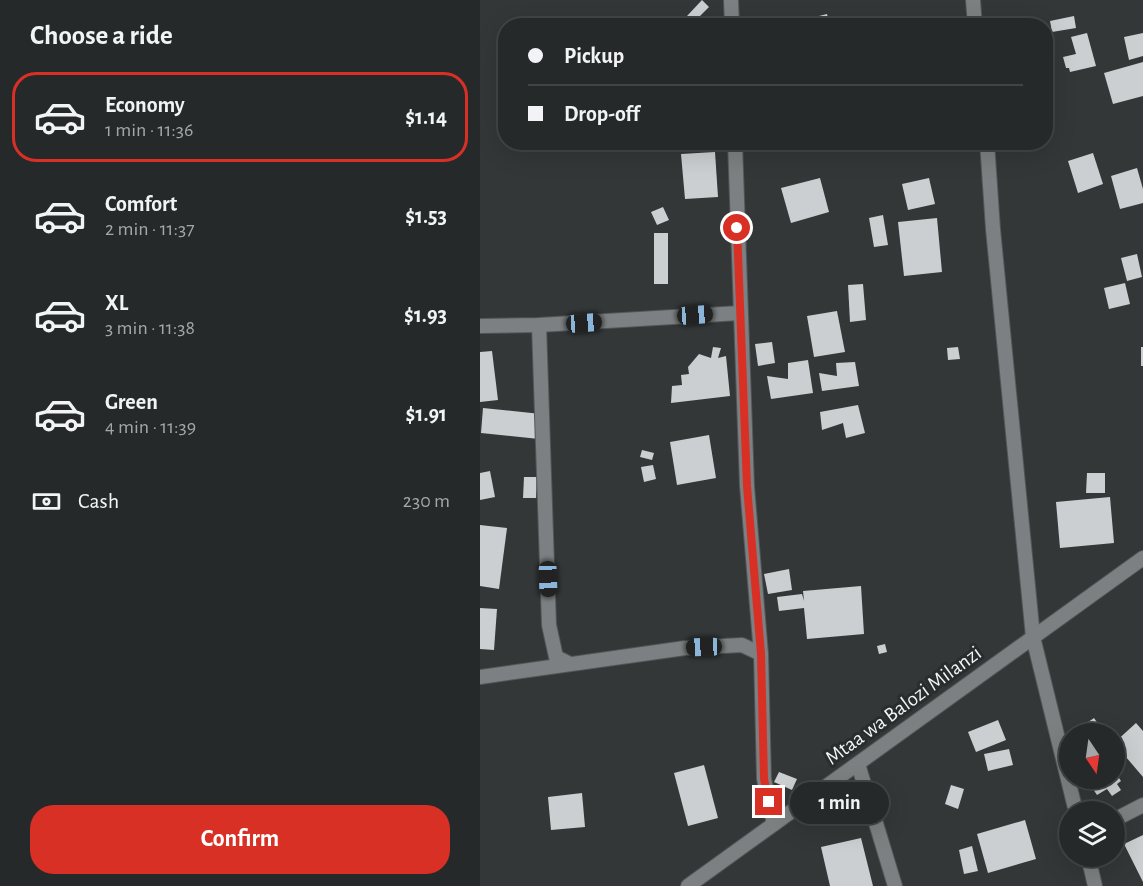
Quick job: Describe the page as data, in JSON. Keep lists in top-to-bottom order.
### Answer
{
  "streets": {
    "street": ["Mtaa wa Balozi Milanzi"]
  },
  "north": "bottom",
  "page": {
    "heading": "Choose a ride",
    "banner": ["Pickup", "Drop-off"],
    "list": [
      {
        "name": "Economy",
        "note": "1 min · 11:36",
        "value": "$1.14"
      },
      {
        "name": "Comfort",
        "note": "2 min · 11:37",
        "value": "$1.53"
      },
      {
        "name": "XL",
        "note": "3 min · 11:38",
        "value": "$1.93"
      },
      {
        "name": "Green",
        "note": "4 min · 11:39",
        "value": "$1.91"
      }
    ],
    "pay": ["Cash", "230 m"],
    "bubble": "1 min",
    "buttons": "Confirm"
  }
}
